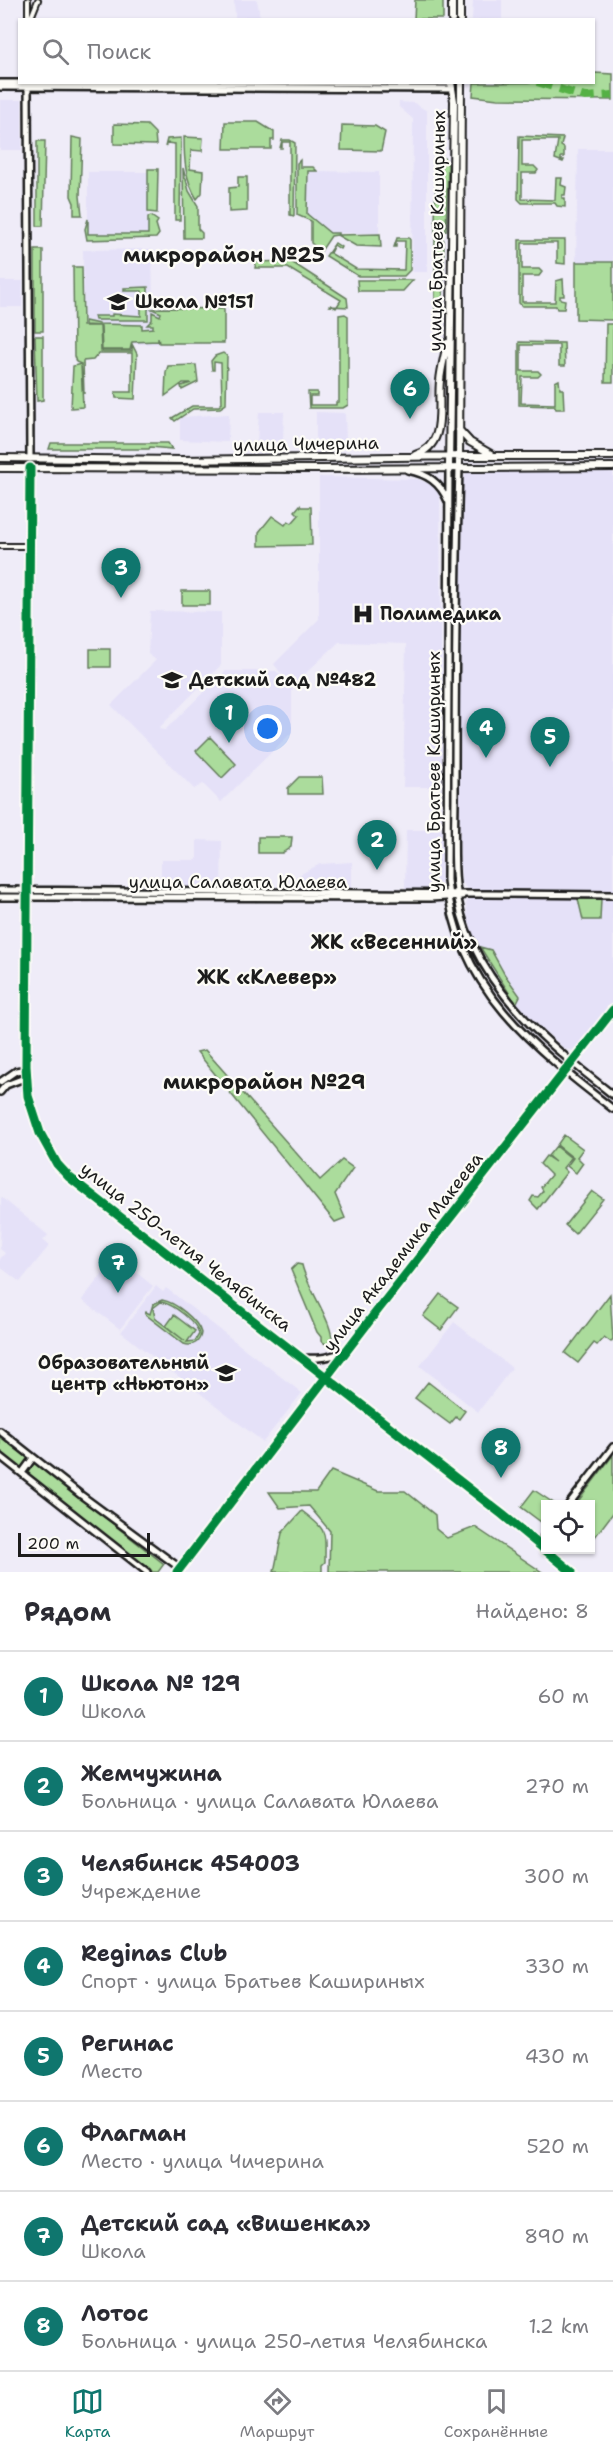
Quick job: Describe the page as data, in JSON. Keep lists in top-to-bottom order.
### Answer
{
  "streets": {
    "main road": ["улица Братьев Кашириных", "улица Чичерина", "улица 250-летия Челябинска"],
    "street": ["улица Салавата Юлаева", "улица Академика Макеева"]
  },
  "crossings": [
    ["улица Братьев Кашириных", "улица Чичерина"],
    ["улица Братьев Кашириных", "улица Салавата Юлаева"],
    ["улица Братьев Кашириных", "улица Академика Макеева"],
    ["улица Чичерина", "улица 250-летия Челябинска"],
    ["улица Салавата Юлаева", "улица 250-летия Челябинска"],
    ["улица 250-летия Челябинска", "улица Академика Макеева"]
  ],
  "districts": [
    "микрорайон №25",
    "ЖК «Весенний»",
    "ЖК «Клевер»",
    "микрорайон №29"
  ],
  "places": {
    "school or university": ["Школа №151", "Детский сад №482", "Образовательный центр «Ньютон»"],
    "hospital": ["Полимедика"]
  },
  "scale_bar": "200 m",
  "page": {
    "search": "Поиск",
    "pins": [
      "6",
      "3",
      "1",
      "4",
      "5",
      "2",
      "7",
      "8"
    ],
    "scale": "200 m",
    "heading": ["Рядом", "Найдено: 8"],
    "list": [
      {
        "mark": "1",
        "name": "Школа № 129",
        "note": "Школа",
        "value": "60 m"
      },
      {
        "mark": "2",
        "name": "Жемчужина",
        "note": "Больница · улица Салавата Юлаева",
        "value": "270 m"
      },
      {
        "mark": "3",
        "name": "Челябинск 454003",
        "note": "Учреждение",
        "value": "300 m"
      },
      {
        "mark": "4",
        "name": "Reginas Club",
        "note": "Спорт · улица Братьев Кашириных",
        "value": "330 m"
      },
      {
        "mark": "5",
        "name": "Регинас",
        "note": "Место",
        "value": "430 m"
      },
      {
        "mark": "6",
        "name": "Флагман",
        "note": "Место · улица Чичерина",
        "value": "520 m"
      },
      {
        "mark": "7",
        "name": "Детский сад «Вишенка»",
        "note": "Школа",
        "value": "890 m"
      },
      {
        "mark": "8",
        "name": "Лотос",
        "note": "Больница · улица 250-летия Челябинска",
        "value": "1.2 km"
      }
    ],
    "nav": ["Карта", "Маршрут", "Сохранённые"]
  }
}
